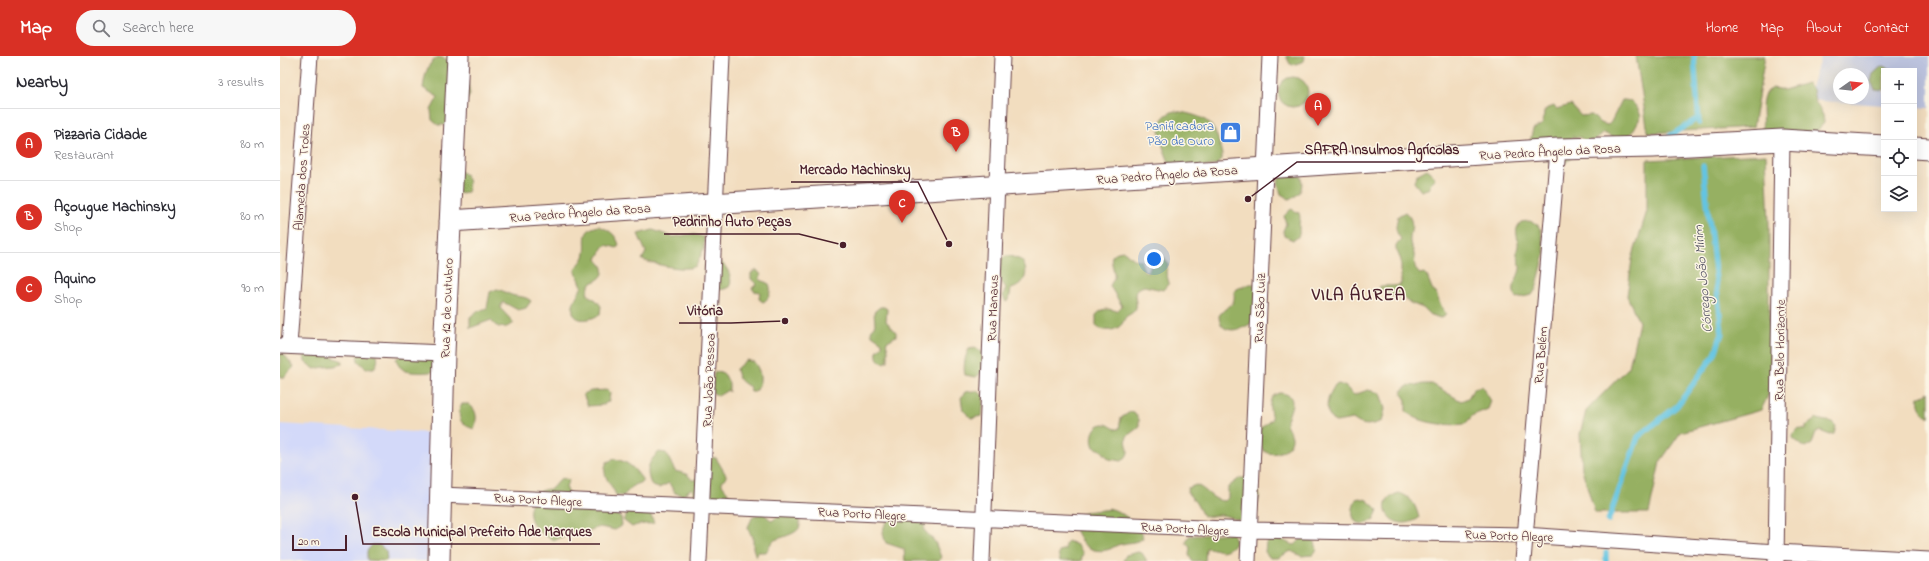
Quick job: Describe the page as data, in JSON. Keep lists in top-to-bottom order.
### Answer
{
  "streets": {
    "main road": ["Rua Pedro Ângelo da Rosa", "Rua 12 de Outubro"],
    "street": [
      "Alameda dos Troles",
      "Rua Manaus",
      "Rua São Luiz",
      "Rua Belo Horizonte",
      "Rua Belém",
      "Rua João Pessoa",
      "Rua Porto Alegre"
    ]
  },
  "crossings": [
    ["Rua Pedro Ângelo da Rosa", "Rua 12 de Outubro"],
    ["Rua Pedro Ângelo da Rosa", "Rua Manaus"],
    ["Rua Pedro Ângelo da Rosa", "Rua São Luiz"],
    ["Rua Pedro Ângelo da Rosa", "Rua Belo Horizonte"],
    ["Rua Pedro Ângelo da Rosa", "Rua Belém"],
    ["Rua Pedro Ângelo da Rosa", "Rua João Pessoa"],
    ["Rua 12 de Outubro", "Rua Porto Alegre"],
    ["Rua Manaus", "Rua Porto Alegre"],
    ["Rua São Luiz", "Rua Porto Alegre"],
    ["Rua Belo Horizonte", "Rua Porto Alegre"],
    ["Rua Belém", "Rua Porto Alegre"],
    ["Rua João Pessoa", "Rua Porto Alegre"]
  ],
  "districts": ["VILA ÁUREA"],
  "water": ["Córrego João Mirim"],
  "places": {
    "shop": ["Panificadora Pão de Ouro"],
    "other": [
      "SAFRA Insulmos Agrícolas",
      "Mercado Machinsky",
      "Pedrinho Auto Peças",
      "Vitória",
      "Escola Municipal Prefeito Ade Marques"
    ]
  },
  "scale_bar": "20 m",
  "north": "right",
  "page": {
    "header": "Map",
    "search": "Search here",
    "nav": [
      "Home",
      "Map",
      "About",
      "Contact"
    ],
    "heading": ["Nearby", "3 results"],
    "map_buttons": ["+", "−"],
    "pins": ["A", "B", "C"],
    "list": [
      {
        "mark": "A",
        "name": "Pizzaria Cidade",
        "note": "Restaurant",
        "value": "80 m"
      },
      {
        "mark": "B",
        "name": "Açougue Machinsky",
        "note": "Shop",
        "value": "80 m"
      },
      {
        "mark": "C",
        "name": "Aquino",
        "note": "Shop",
        "value": "90 m"
      }
    ],
    "scale": "20 m"
  }
}
